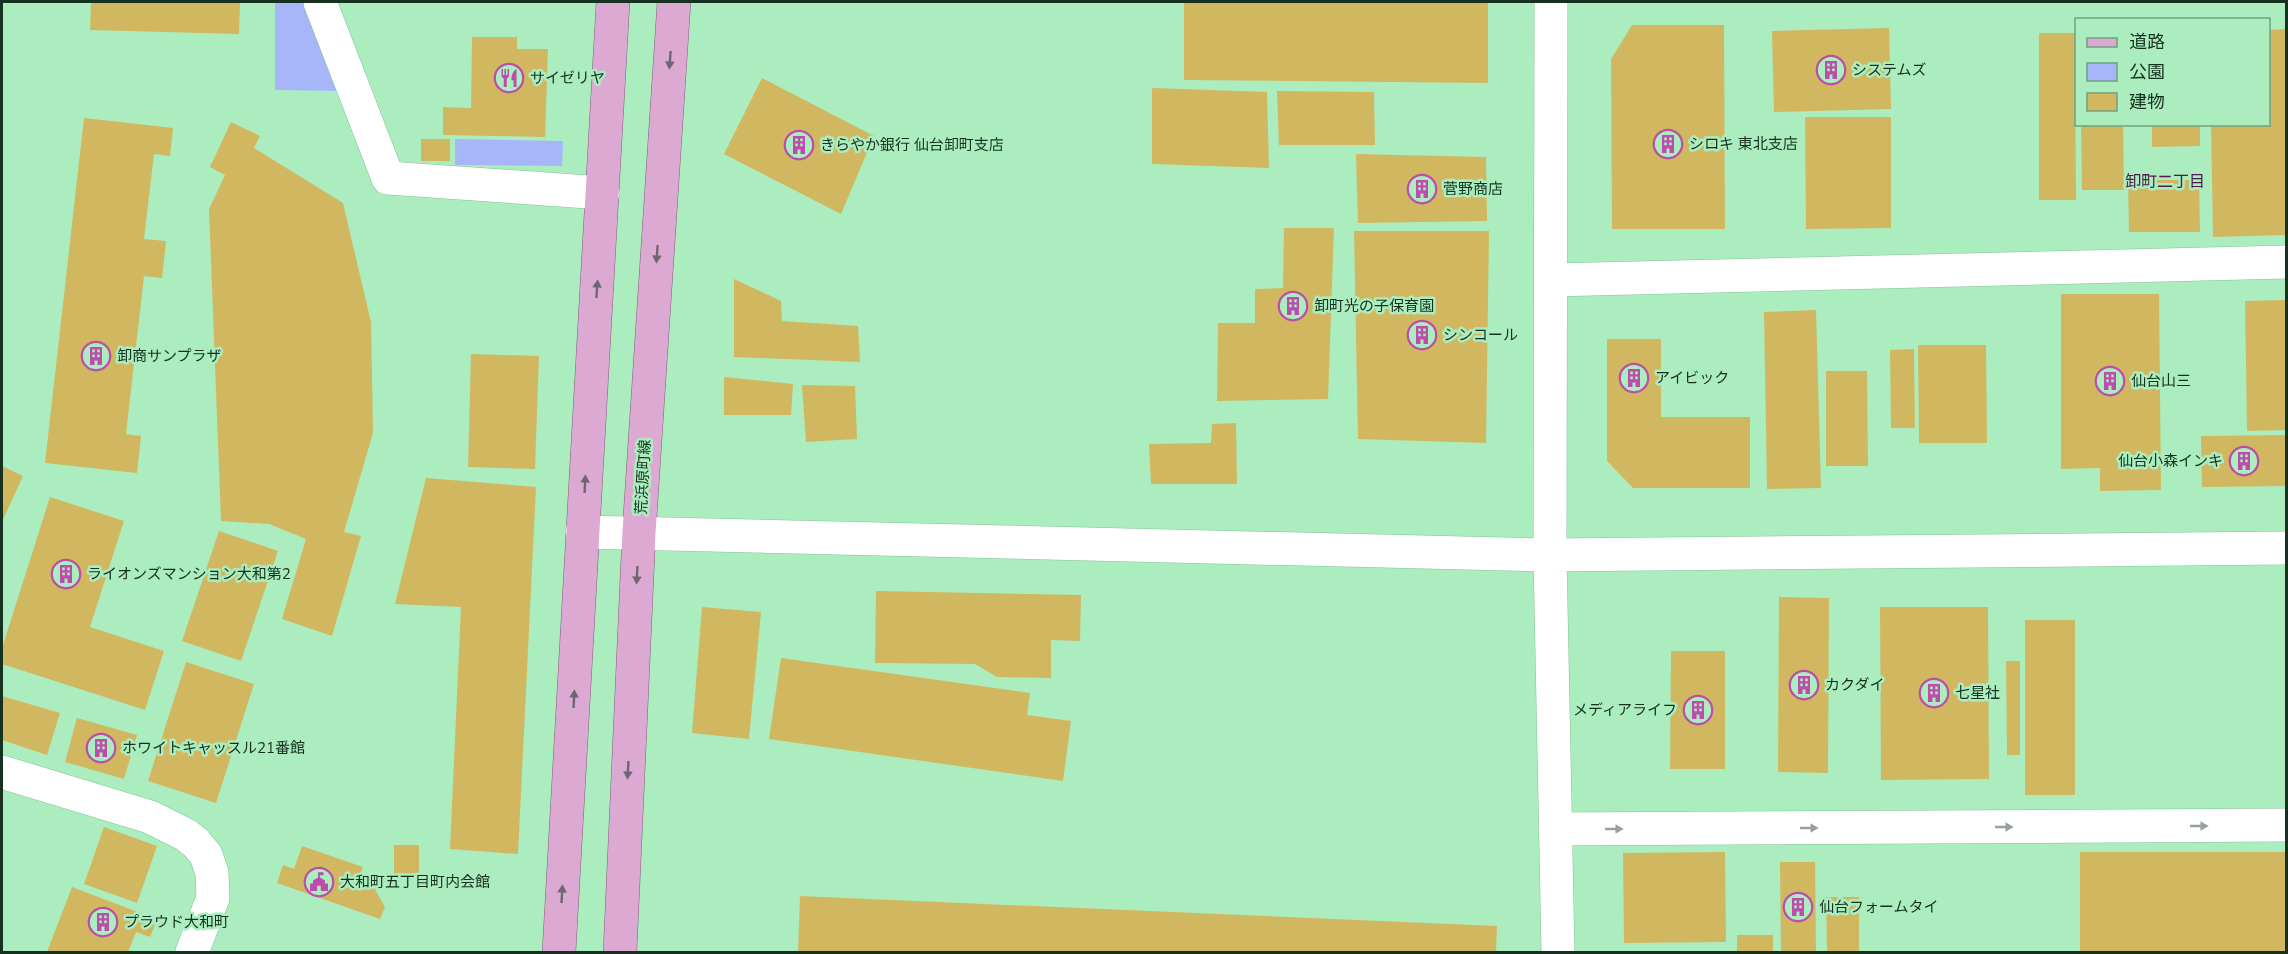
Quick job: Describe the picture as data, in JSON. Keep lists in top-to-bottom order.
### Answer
{
  "streets": {
    "main road": ["荒浜原町線"]
  },
  "districts": ["卸町二丁目"],
  "places": {
    "building": [
      "システムズ",
      "シロキ 東北支店",
      "きらやか銀行 仙台卸町支店",
      "菅野商店",
      "卸町光の子保育園",
      "シンコール",
      "卸商サンプラザ",
      "アイビック",
      "仙台山三",
      "仙台小森インキ",
      "ライオンズマンション大和第2",
      "カクダイ",
      "七星社",
      "メディアライフ",
      "ホワイトキャッスル21番館",
      "仙台フォームタイ",
      "プラウド大和町"
    ],
    "restaurant": ["サイゼリヤ"],
    "public building": ["大和町五丁目町内会館"]
  },
  "legend": ["道路", "公園", "建物"]
}
